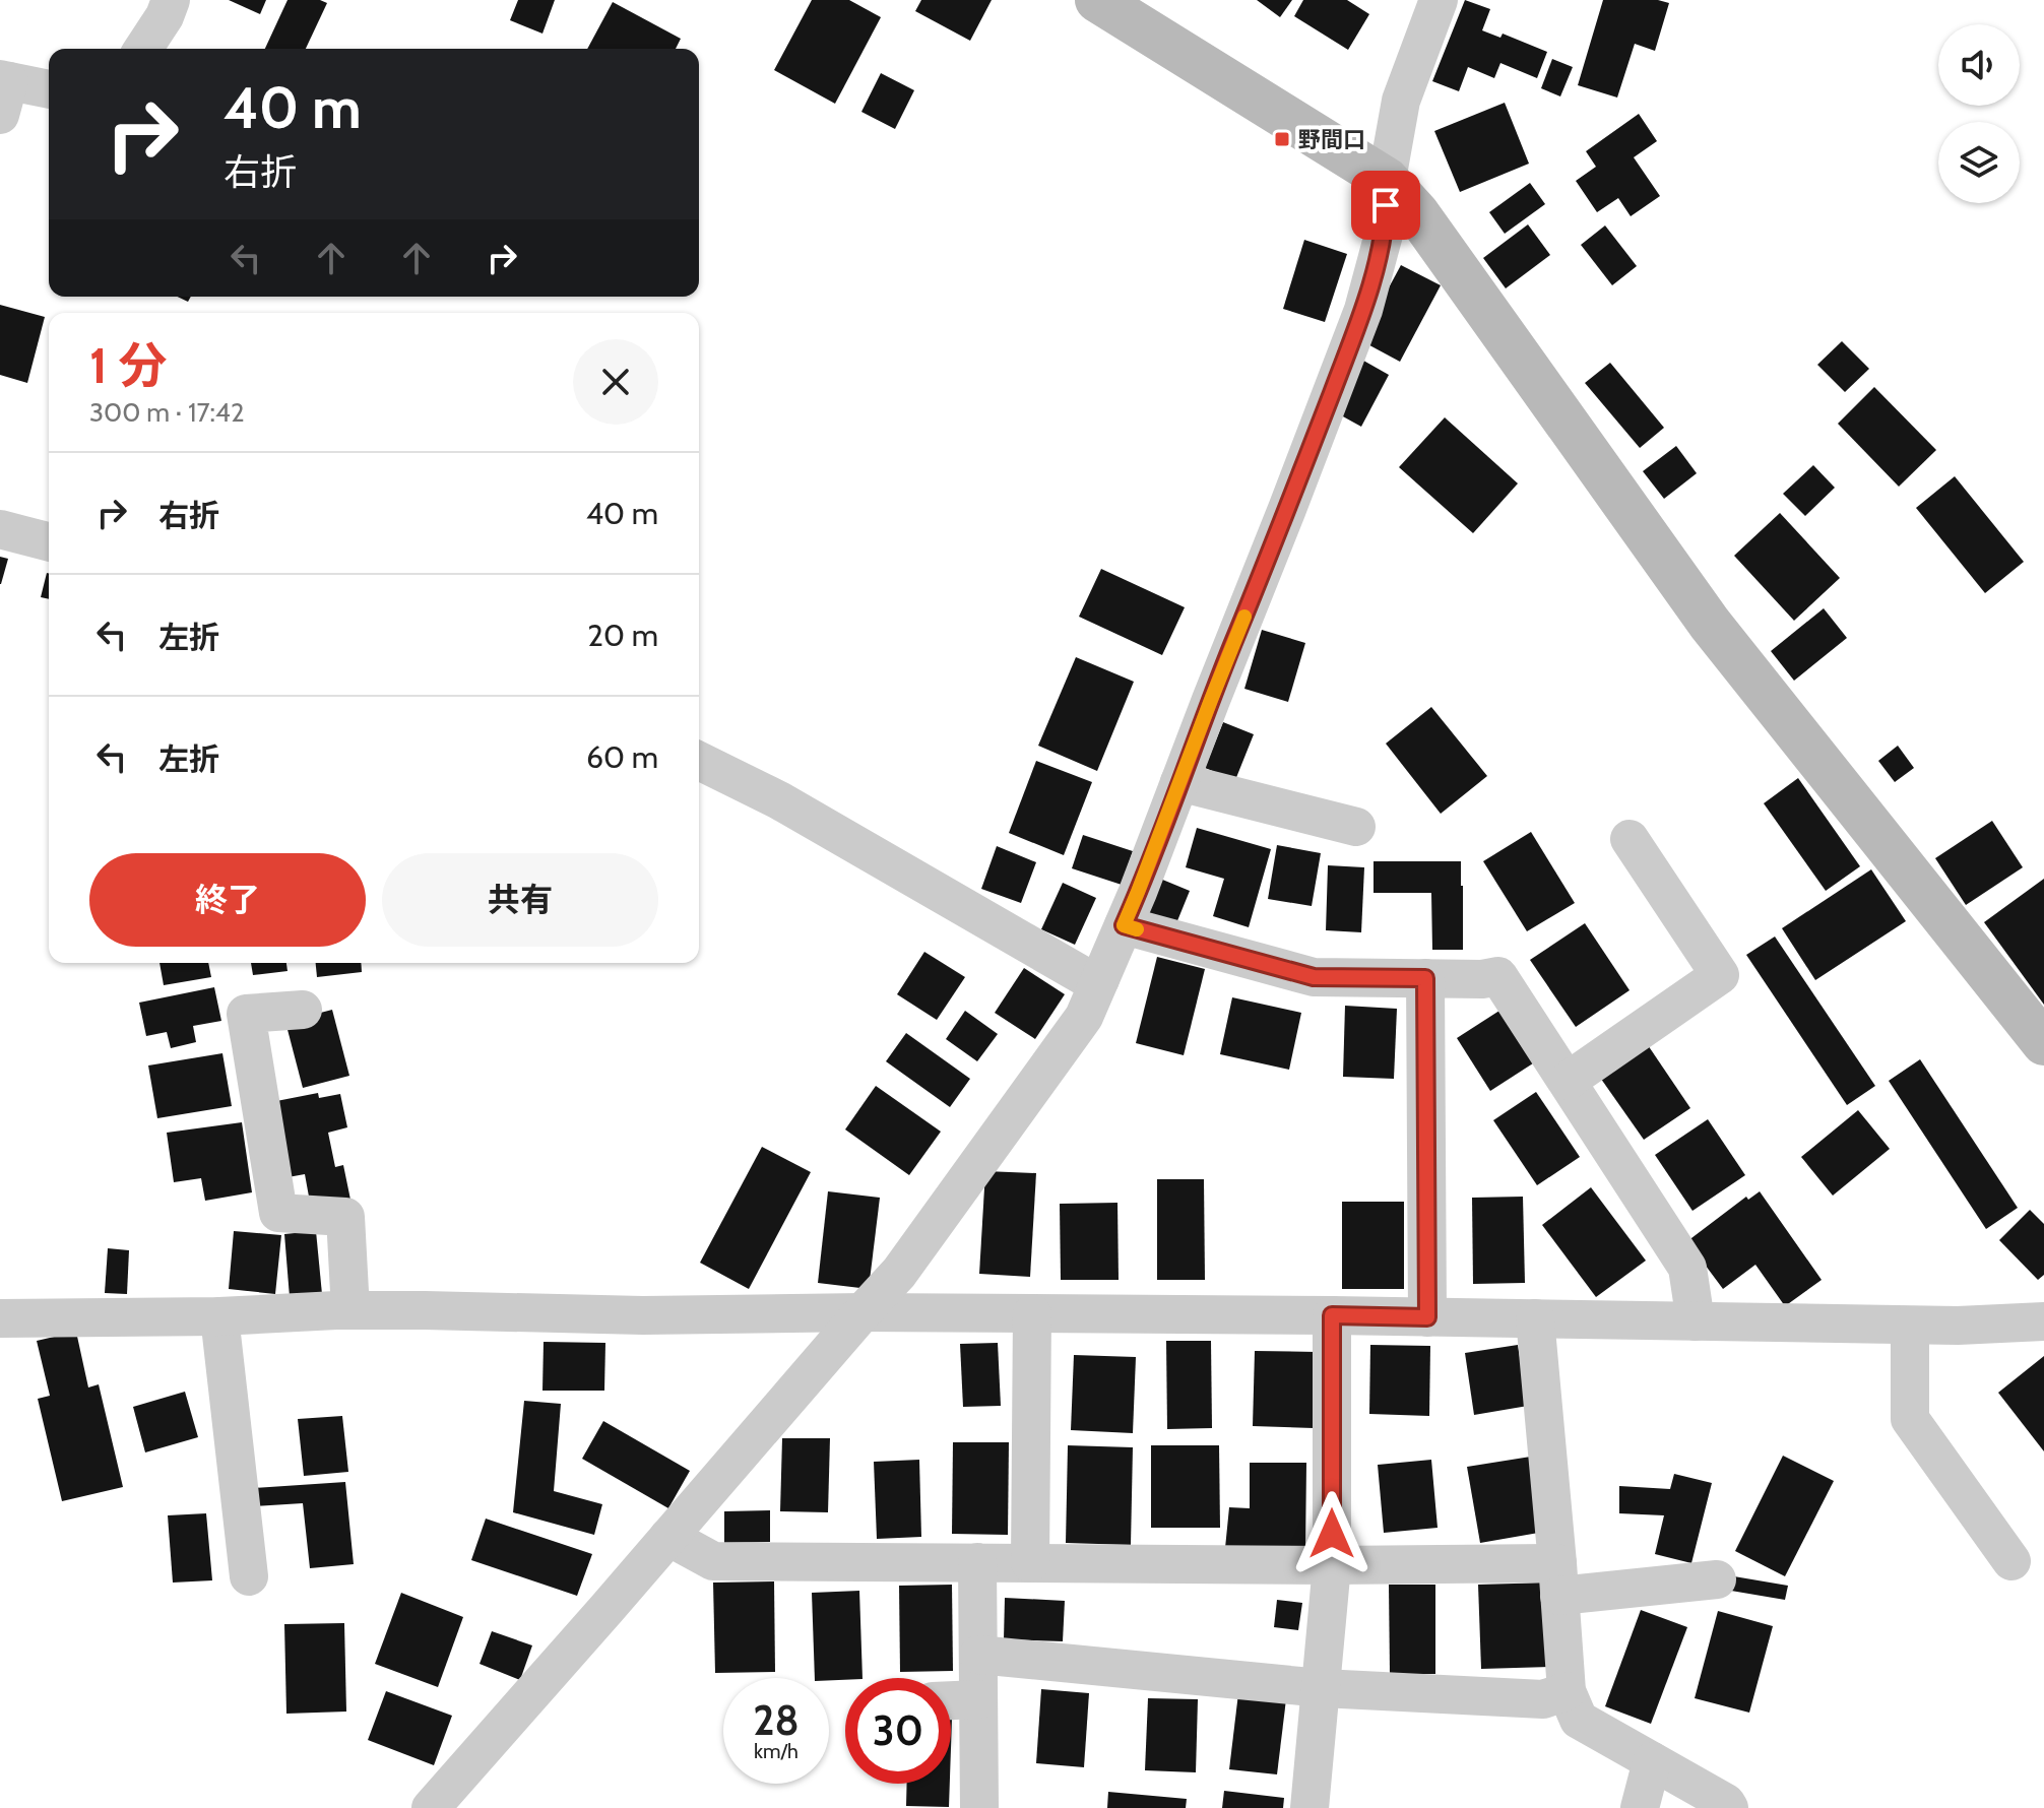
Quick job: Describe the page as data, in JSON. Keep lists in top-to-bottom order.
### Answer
{
  "places": {
    "transit": ["野間口"]
  },
  "page": {
    "turn": ["40 m", "右折"],
    "heading": ["1 分", "300 m · 17:42"],
    "list": [
      {
        "name": "右折",
        "value": "40 m"
      },
      {
        "name": "左折",
        "value": "20 m"
      },
      {
        "name": "左折",
        "value": "60 m"
      }
    ],
    "buttons": ["終了", "共有"],
    "speed": "28 km/h",
    "limit": "30"
  }
}
